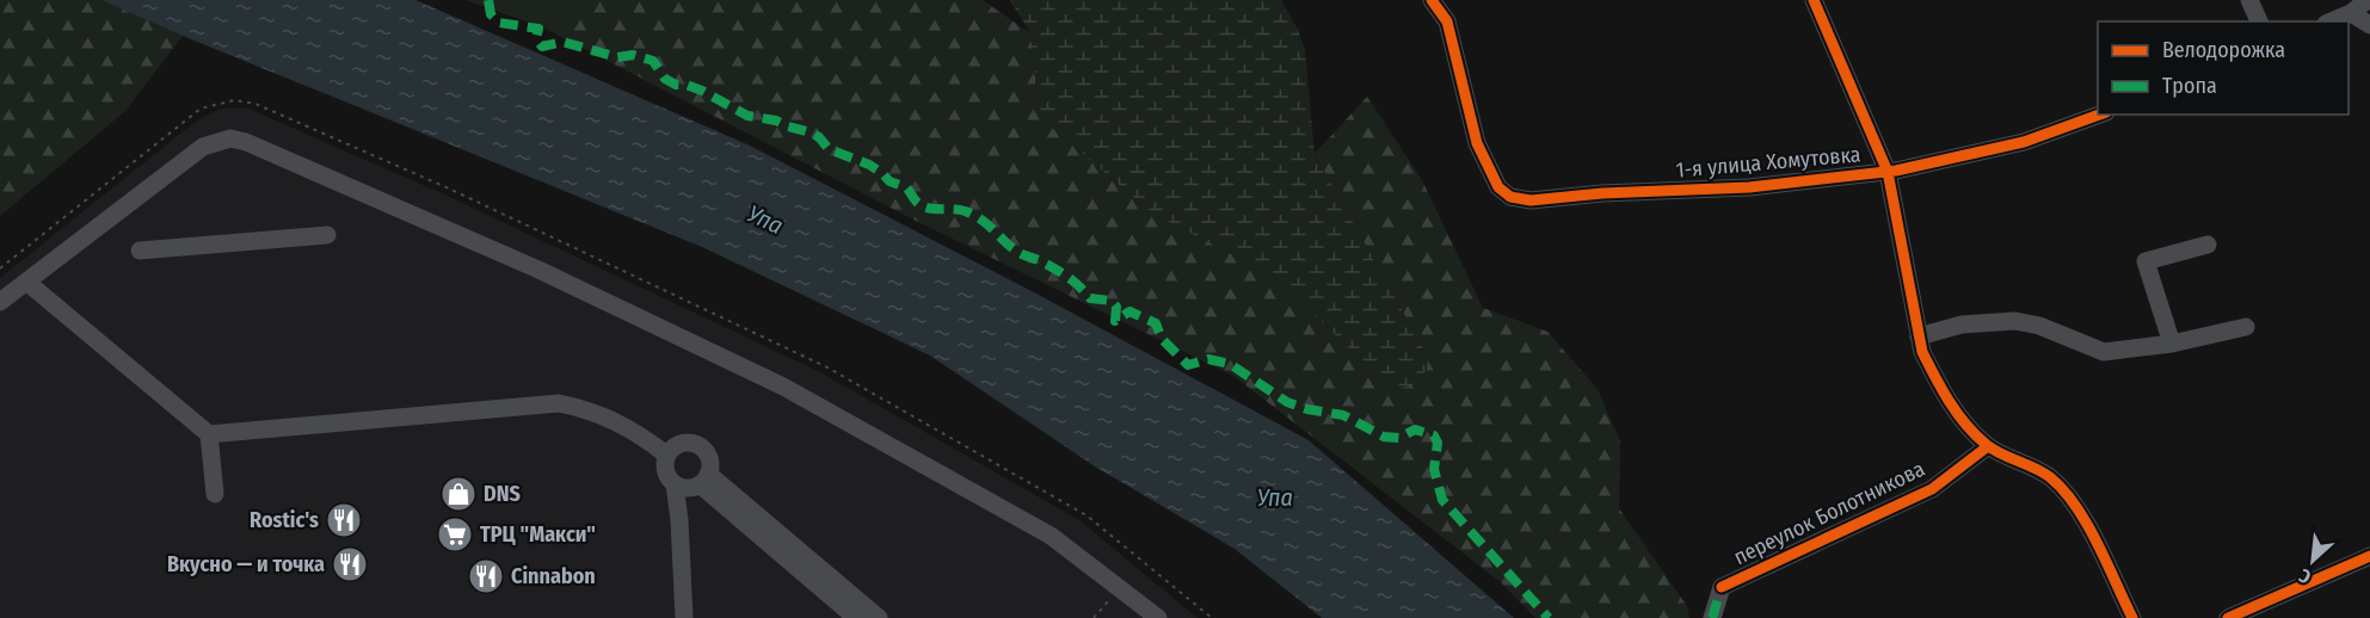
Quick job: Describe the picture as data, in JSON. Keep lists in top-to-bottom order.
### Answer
{
  "streets": {
    "street": ["1-я улица Хомутовка", "переулок Болотникова"]
  },
  "water": ["Упа"],
  "places": {
    "shop": ["DNS"],
    "restaurant": ["Rostic's", "Вкусно — и точка", "Cinnabon"],
    "supermarket": ["ТРЦ \"Макси\""]
  },
  "legend": ["Велодорожка", "Тропа"],
  "north": "bottom left"
}
